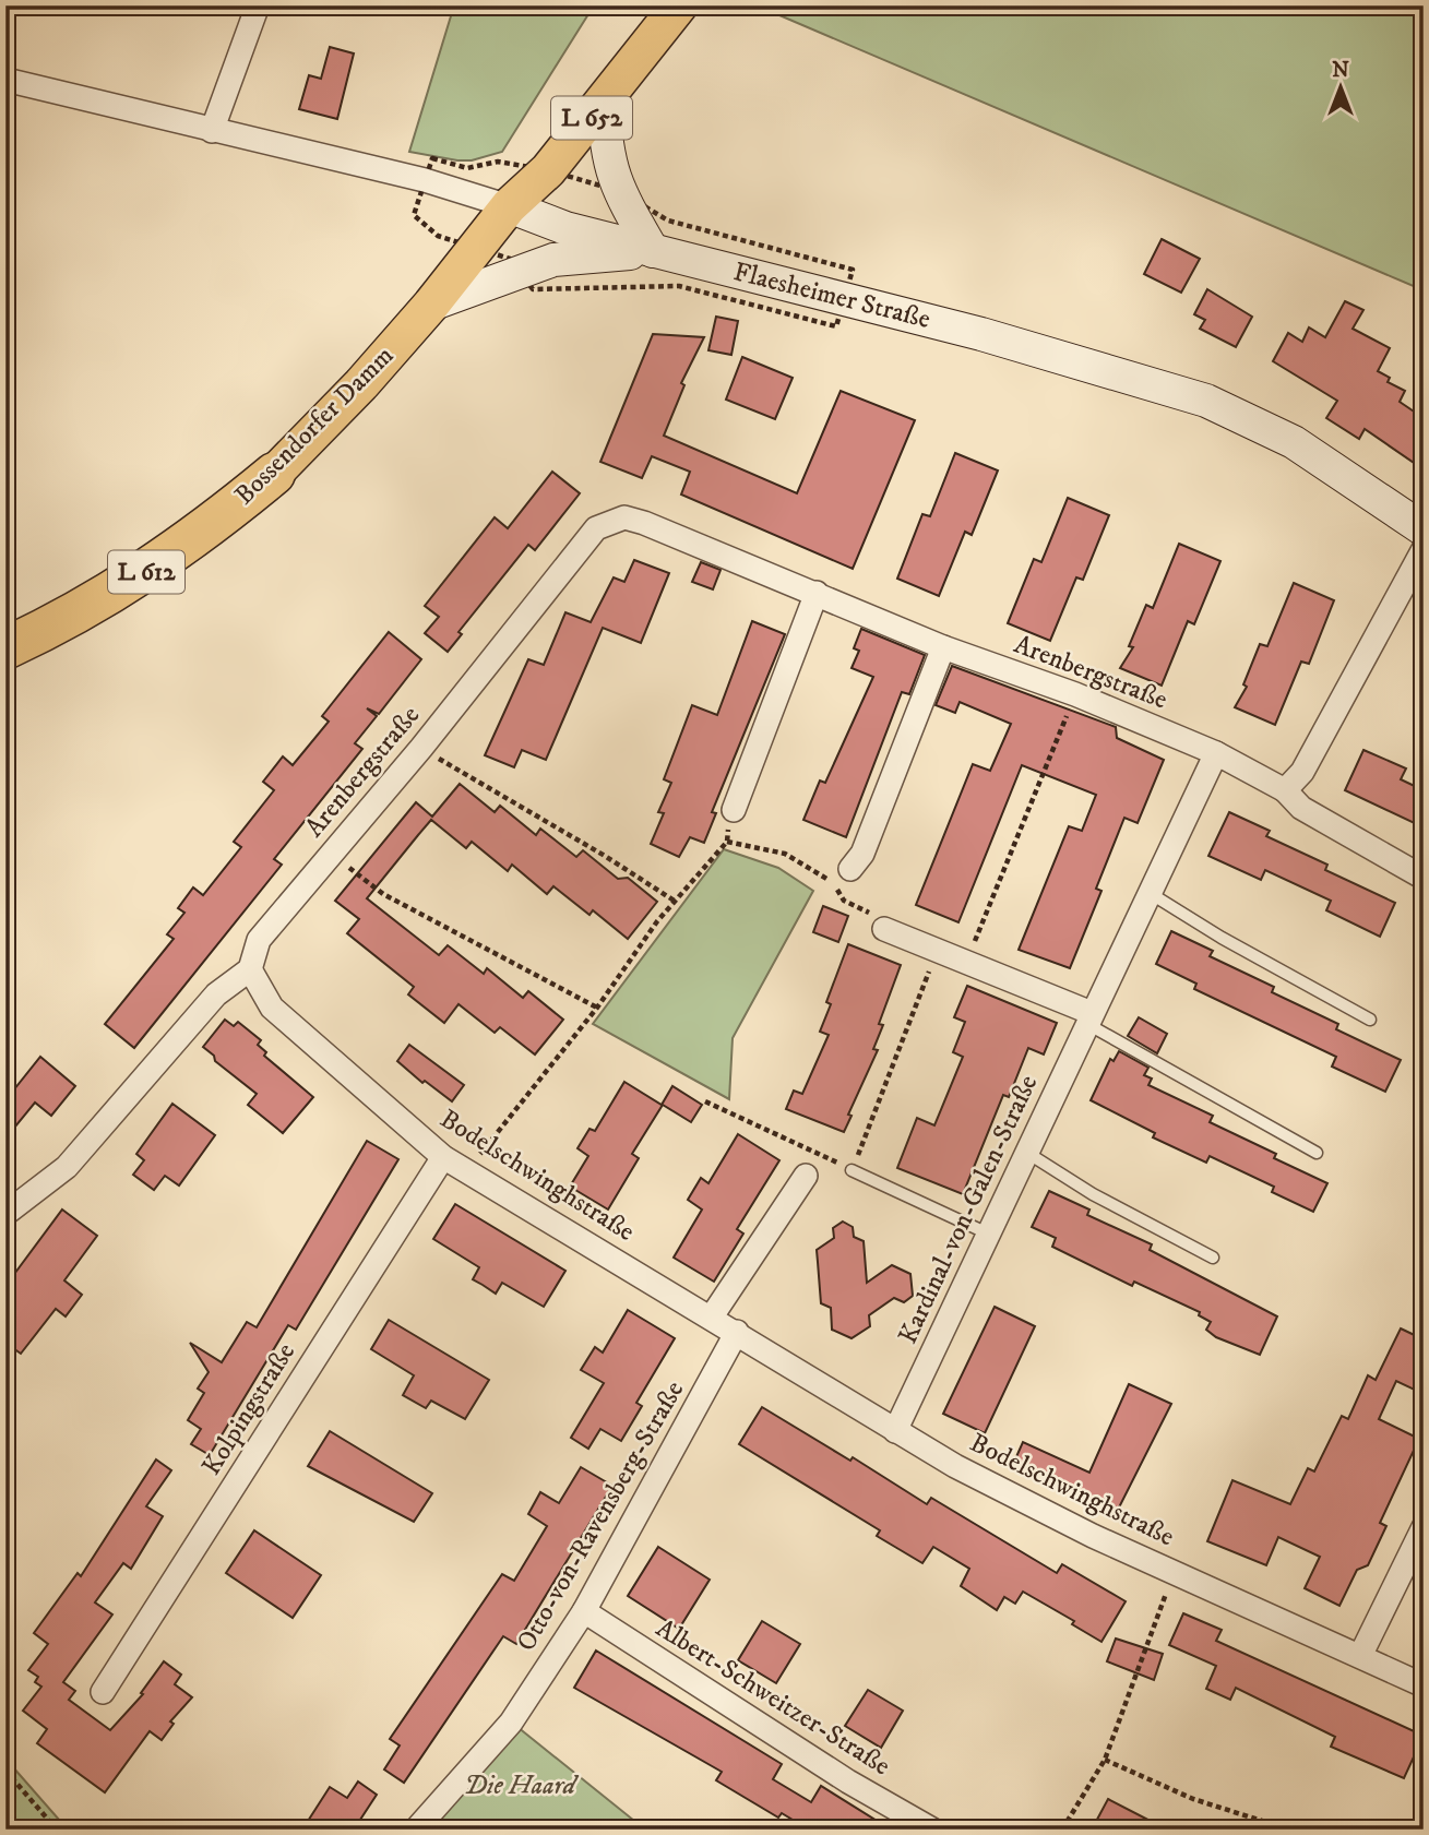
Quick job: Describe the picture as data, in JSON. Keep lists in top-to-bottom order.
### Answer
{
  "streets": {
    "highway": ["Bossendorfer Damm", "L 612"],
    "main road": ["L 652", "Flaesheimer Straße"],
    "street": [
      "Arenbergstraße",
      "Bodelschwinghstraße",
      "Kardinal-von-Galen-Straße",
      "Kolpingstraße",
      "Otto-von-Ravensberg-Straße",
      "Albert-Schweitzer-Straße"
    ]
  },
  "crossings": [
    ["L 652", "Flaesheimer Straße"],
    ["L 652", "Bossendorfer Damm"],
    ["Flaesheimer Straße", "Bossendorfer Damm"],
    ["Arenbergstraße", "Bodelschwinghstraße"],
    ["Arenbergstraße", "Kardinal-von-Galen-Straße"],
    ["Bodelschwinghstraße", "Kardinal-von-Galen-Straße"],
    ["Bodelschwinghstraße", "Kolpingstraße"],
    ["Bodelschwinghstraße", "Otto-von-Ravensberg-Straße"],
    ["Otto-von-Ravensberg-Straße", "Albert-Schweitzer-Straße"]
  ],
  "parks": ["Die Haard"],
  "north": "top"
}
